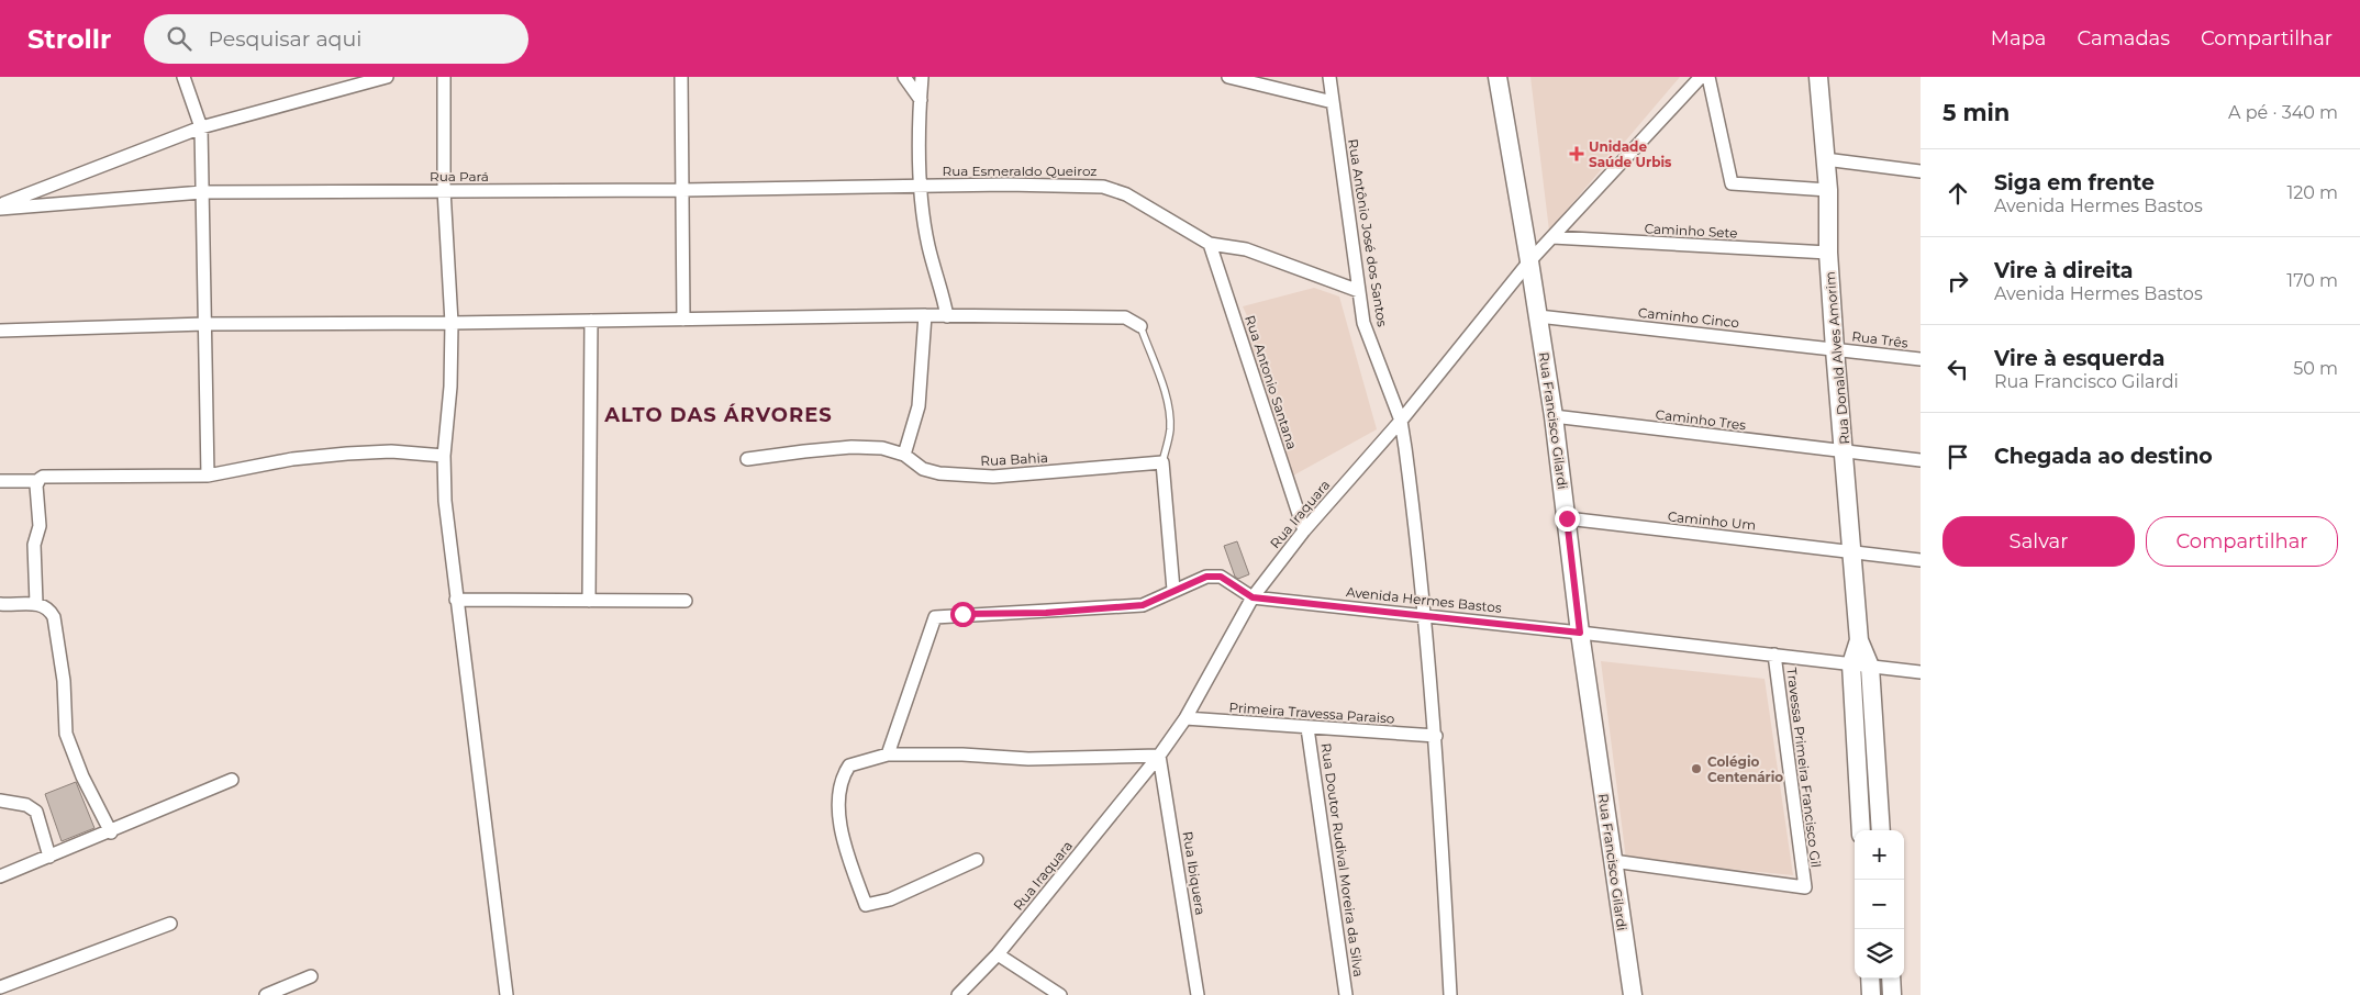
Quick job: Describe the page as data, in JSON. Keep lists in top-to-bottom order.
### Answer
{
  "streets": {
    "street": [
      "Rua Esmeraldo Queiroz",
      "Rua Pará",
      "Caminho Sete",
      "Rua Antônio José dos Santos",
      "Caminho Cinco",
      "Rua Três",
      "Rua Donald Alves Amorim",
      "Rua Antonio Santana",
      "Caminho Tres",
      "Rua Francisco Gilardi",
      "Rua Bahia",
      "Rua Iraquara",
      "Caminho Um",
      "Avenida Hermes Bastos",
      "Primeira Travessa Paraiso",
      "Travessa Primeira Francisco Gil",
      "Rua Doutor Rudival Moreira da Silva",
      "Rua Ibiquera"
    ]
  },
  "crossings": [
    ["Rua Esmeraldo Queiroz", "Rua Pará"],
    ["Rua Esmeraldo Queiroz", "Rua Antônio José dos Santos"],
    ["Rua Esmeraldo Queiroz", "Rua Antonio Santana"],
    ["Caminho Sete", "Rua Donald Alves Amorim"],
    ["Caminho Sete", "Rua Iraquara"],
    ["Rua Antônio José dos Santos", "Rua Iraquara"],
    ["Rua Antônio José dos Santos", "Avenida Hermes Bastos"],
    ["Rua Antônio José dos Santos", "Primeira Travessa Paraiso"],
    ["Caminho Cinco", "Rua Três"],
    ["Caminho Cinco", "Rua Donald Alves Amorim"],
    ["Caminho Cinco", "Rua Francisco Gilardi"],
    ["Rua Três", "Rua Donald Alves Amorim"],
    ["Rua Donald Alves Amorim", "Caminho Tres"],
    ["Rua Donald Alves Amorim", "Caminho Um"],
    ["Rua Donald Alves Amorim", "Avenida Hermes Bastos"],
    ["Rua Antonio Santana", "Rua Iraquara"],
    ["Caminho Tres", "Rua Francisco Gilardi"],
    ["Rua Francisco Gilardi", "Rua Iraquara"],
    ["Rua Francisco Gilardi", "Caminho Um"],
    ["Rua Francisco Gilardi", "Avenida Hermes Bastos"],
    ["Rua Francisco Gilardi", "Travessa Primeira Francisco Gil"],
    ["Rua Iraquara", "Avenida Hermes Bastos"],
    ["Rua Iraquara", "Primeira Travessa Paraiso"],
    ["Rua Iraquara", "Rua Ibiquera"],
    ["Avenida Hermes Bastos", "Travessa Primeira Francisco Gil"],
    ["Primeira Travessa Paraiso", "Rua Doutor Rudival Moreira da Silva"]
  ],
  "districts": ["ALTO DAS ÁRVORES"],
  "places": {
    "health": ["Unidade Saúde Urbis"],
    "other": ["Colégio Centenário"]
  },
  "page": {
    "header": "Strollr",
    "search": "Pesquisar aqui",
    "nav": ["Mapa", "Camadas", "Compartilhar"],
    "heading": ["5 min", "A pé · 340 m"],
    "list": [
      ["Siga em frente", "Avenida Hermes Bastos", "120 m"],
      ["Vire à direita", "Avenida Hermes Bastos", "170 m"],
      ["Vire à esquerda", "Rua Francisco Gilardi", "50 m"],
      "Chegada ao destino"
    ],
    "buttons": ["Salvar", "Compartilhar"],
    "map_buttons": ["+", "−"]
  }
}
